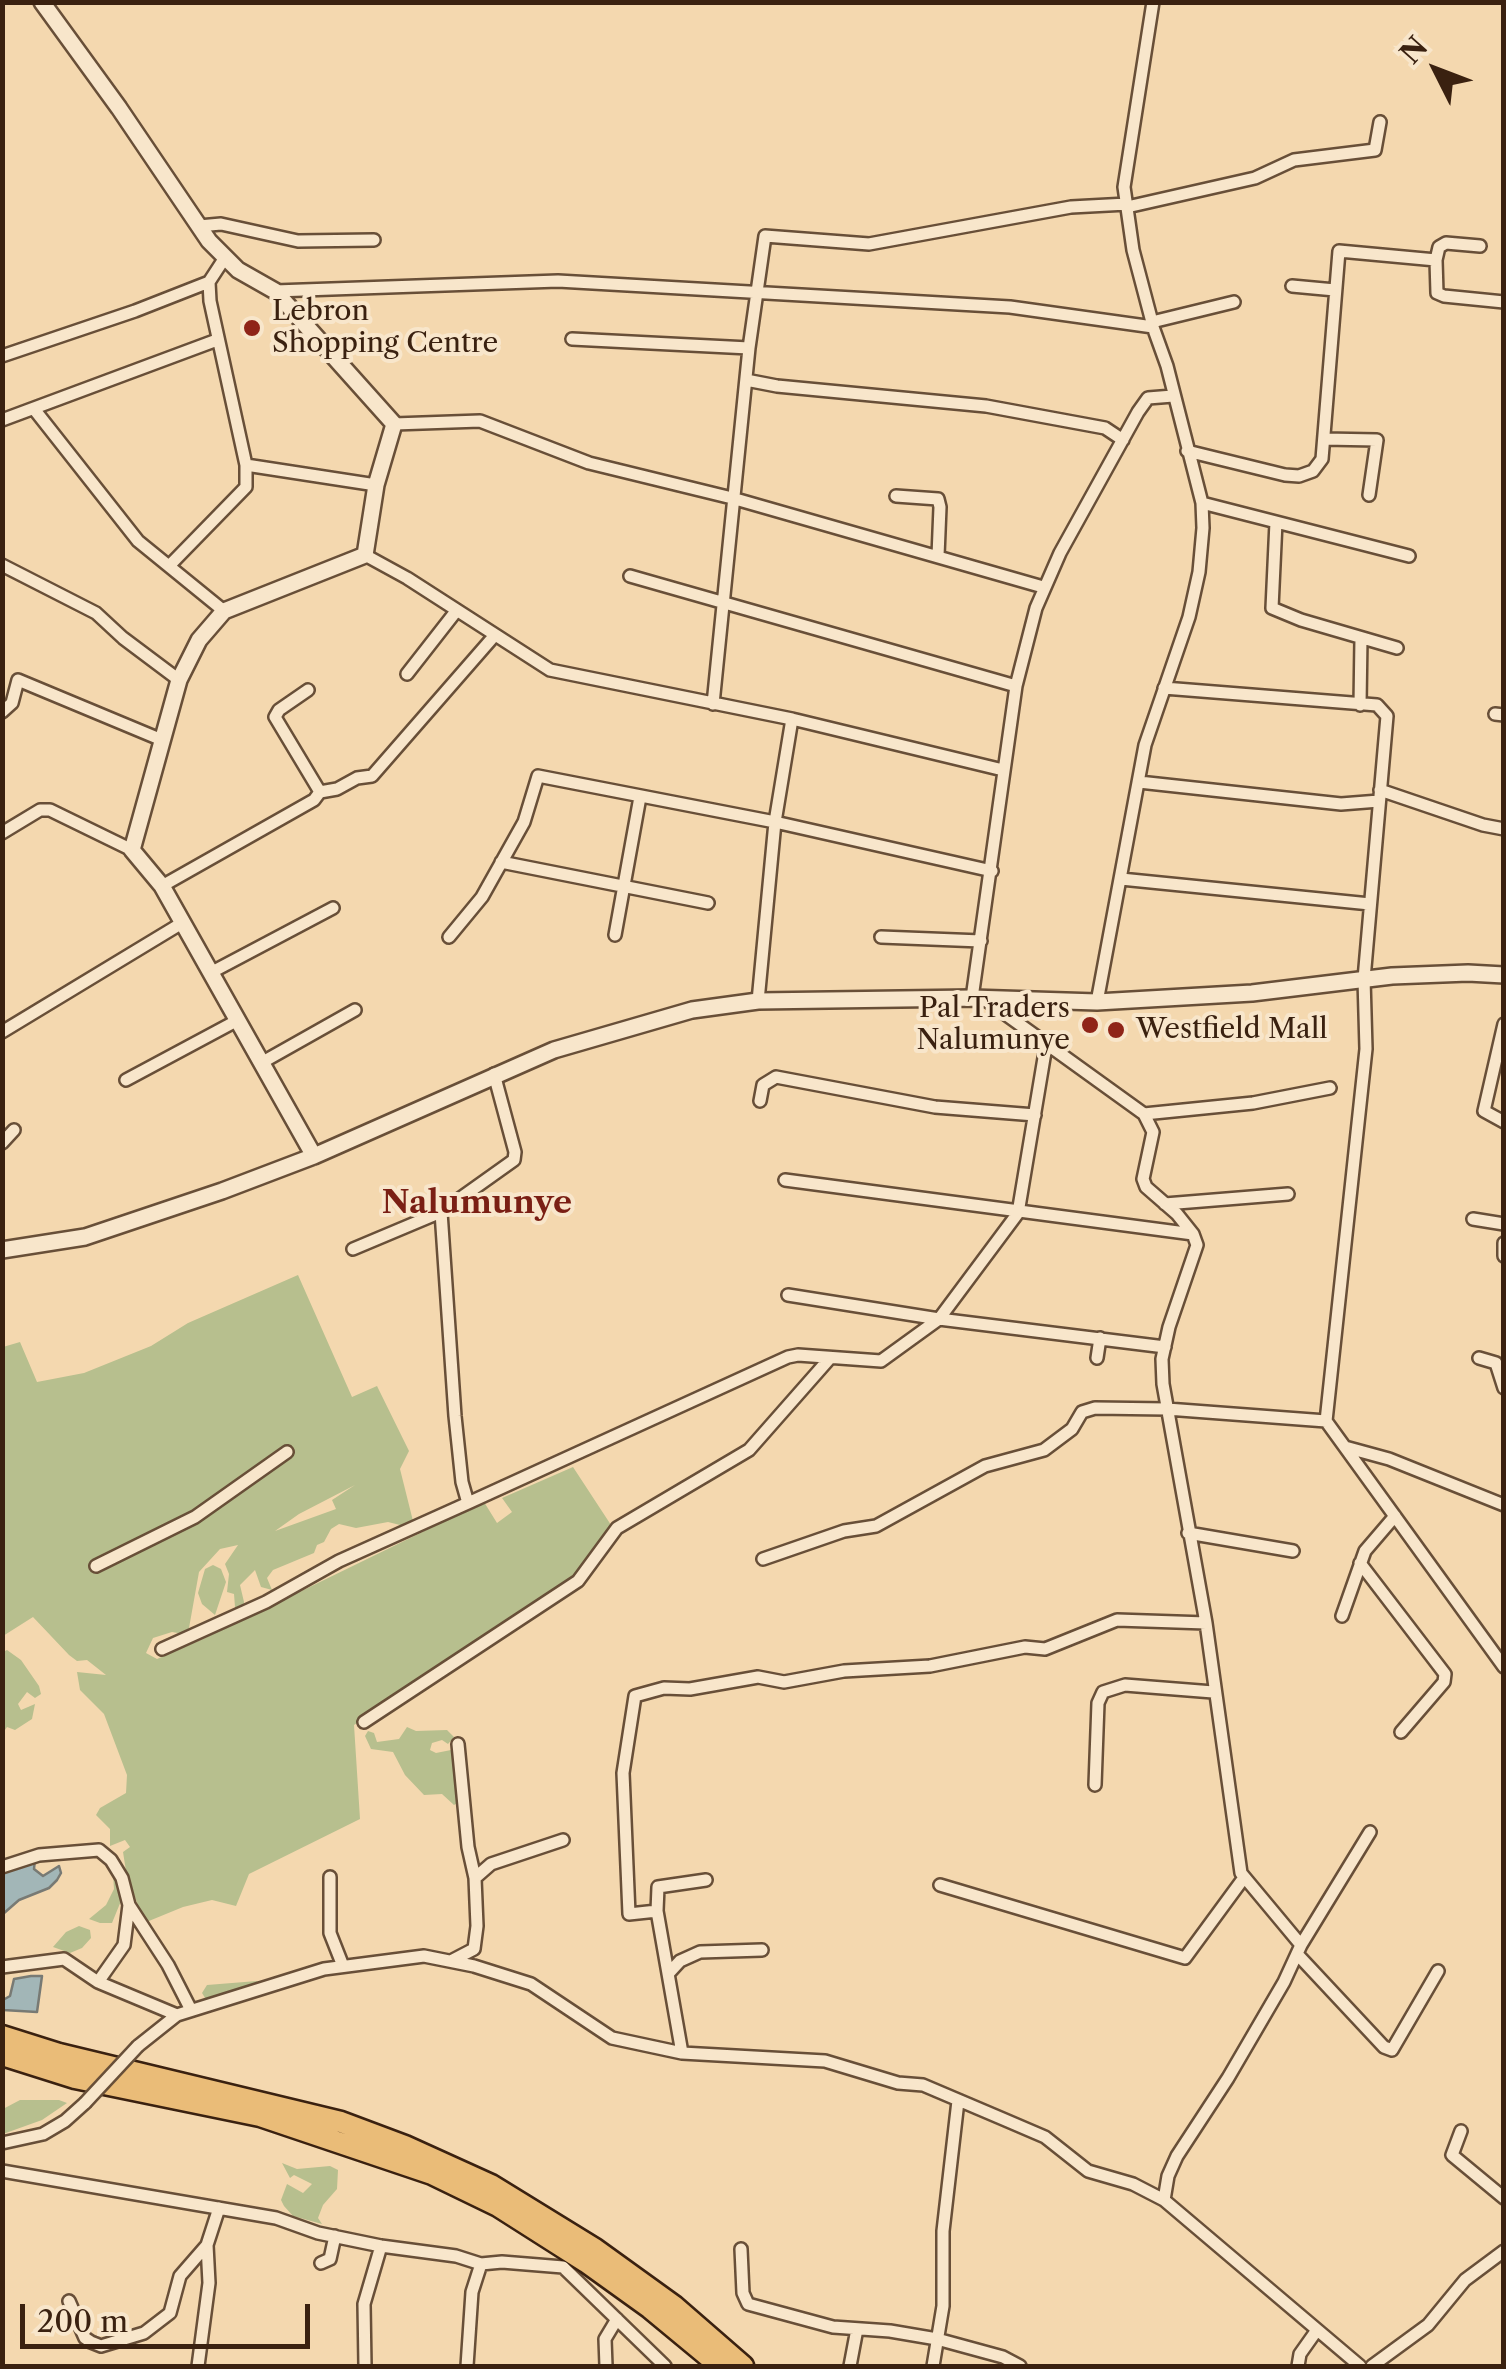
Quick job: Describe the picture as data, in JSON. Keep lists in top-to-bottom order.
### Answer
{
  "districts": ["Nalumunye"],
  "places": ["Lebron Shopping Centre", "Pal Traders Nalumunye", "Westfield Mall"],
  "scale_bar": "200 m",
  "north": "top left"
}
